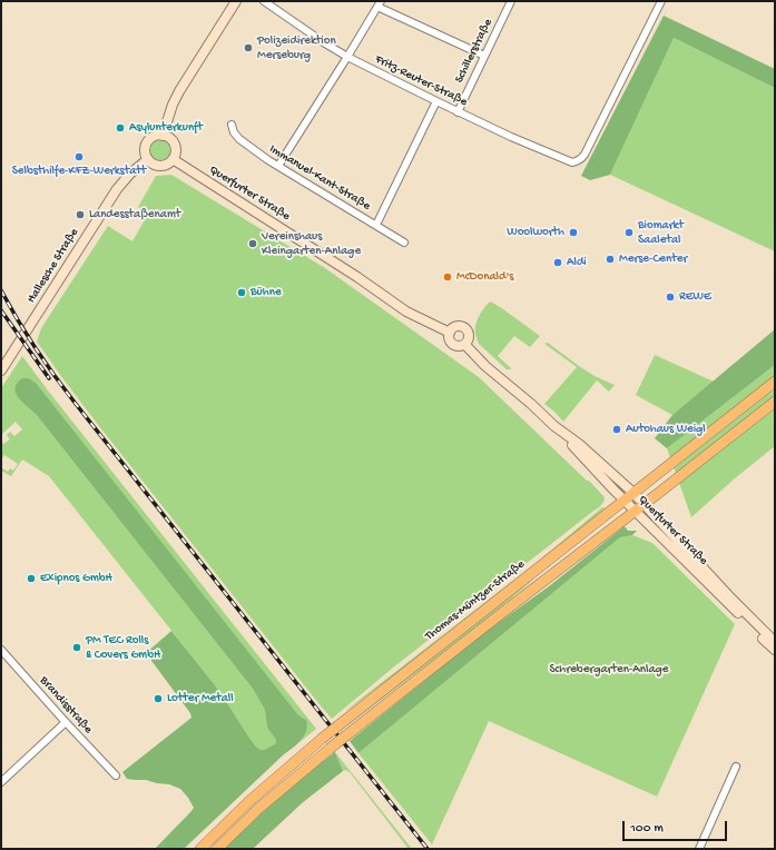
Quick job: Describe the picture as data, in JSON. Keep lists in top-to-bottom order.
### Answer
{
  "streets": {
    "main road": ["Querfurter Straße", "Hallesche Straße", "Thomas-Müntzer-Straße"],
    "street": [
      "Schillerstraße",
      "Fritz-Reuter-Straße",
      "Immanuel-Kant-Straße",
      "Brandisstraße"
    ]
  },
  "crossings": [
    ["Schillerstraße", "Fritz-Reuter-Straße"],
    ["Querfurter Straße", "Hallesche Straße"],
    ["Querfurter Straße", "Thomas-Müntzer-Straße"]
  ],
  "parks": ["Schrebergarten-Anlage"],
  "places": [
    "Polizeidirektion Merseburg",
    "Asylunterkunft",
    "Selbsthilfe-KFZ-Werkstatt",
    "Landesstaßenamt",
    "Woolworth",
    "Biomarkt Saaletal",
    "Vereinshaus Kleingarten-Anlage",
    "Merse-Center",
    "Aldi",
    "McDonald's",
    "Bühne",
    "REWE",
    "Autohaus Weigl",
    "Exipnos GmbH",
    "PM TEC Rolls & Covers GmbH",
    "Lotter Metall"
  ],
  "scale_bar": "100 m"
}
